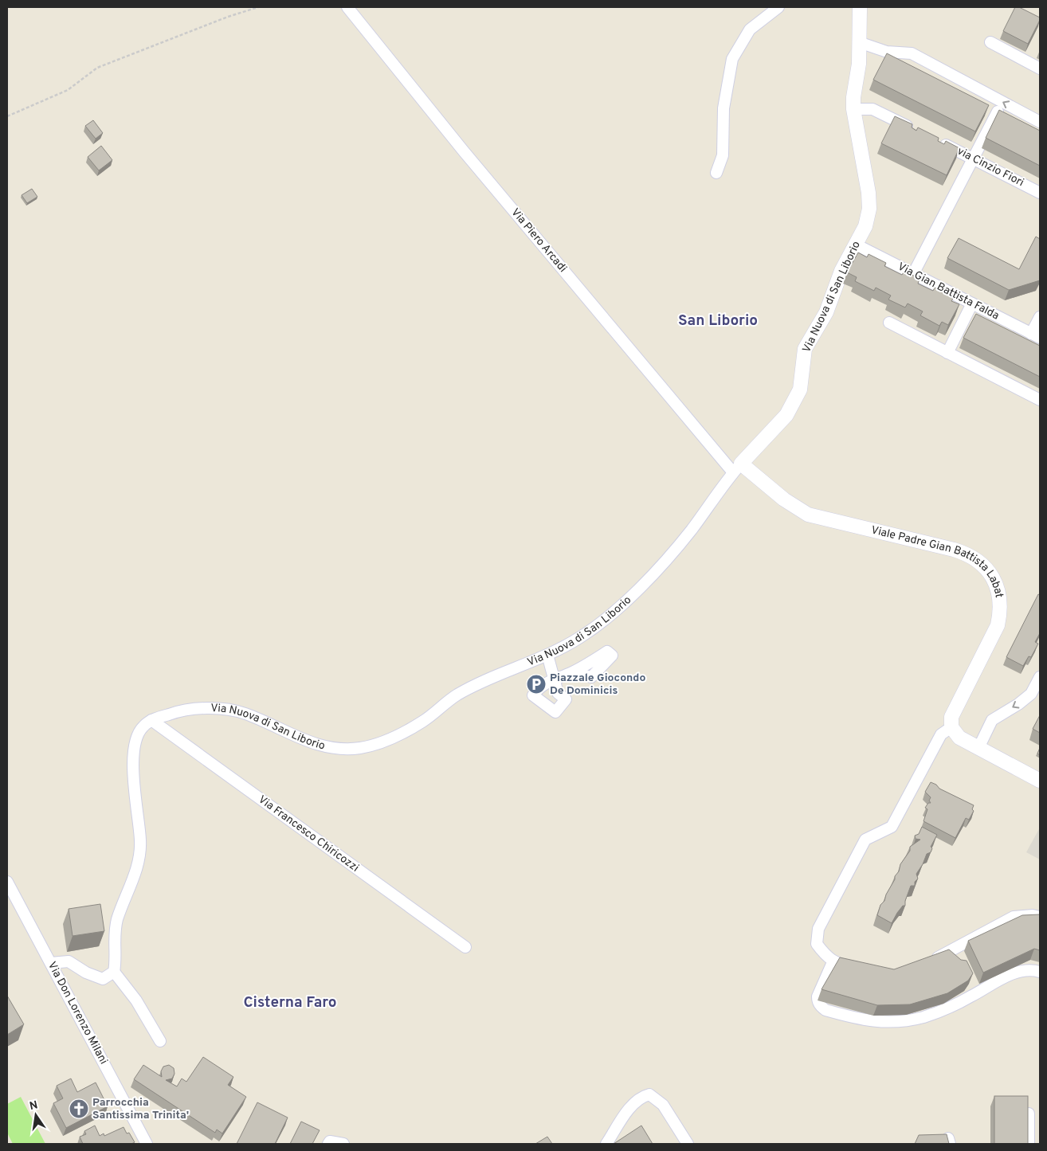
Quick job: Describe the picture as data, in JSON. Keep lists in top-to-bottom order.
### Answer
{
  "streets": {
    "street": [
      "via Cinzio Fiori",
      "Via Piero Arcadi",
      "Via Gian Battista Falda",
      "Via Nuova di San Liborio",
      "Viale Padre Gian Battista Labat",
      "Via Francesco Chiricozzi",
      "Via Don Lorenzo Milani"
    ]
  },
  "crossings": [
    ["Via Piero Arcadi", "Via Nuova di San Liborio"],
    ["Via Piero Arcadi", "Viale Padre Gian Battista Labat"],
    ["Via Gian Battista Falda", "Via Nuova di San Liborio"],
    ["Via Nuova di San Liborio", "Viale Padre Gian Battista Labat"],
    ["Via Nuova di San Liborio", "Via Francesco Chiricozzi"]
  ],
  "districts": ["San Liborio", "Cisterna Faro"],
  "places": {
    "parking": ["Piazzale Giocondo De Dominicis"],
    "church": ["Parrocchia Santissima Trinita'"]
  },
  "north": "top"
}
